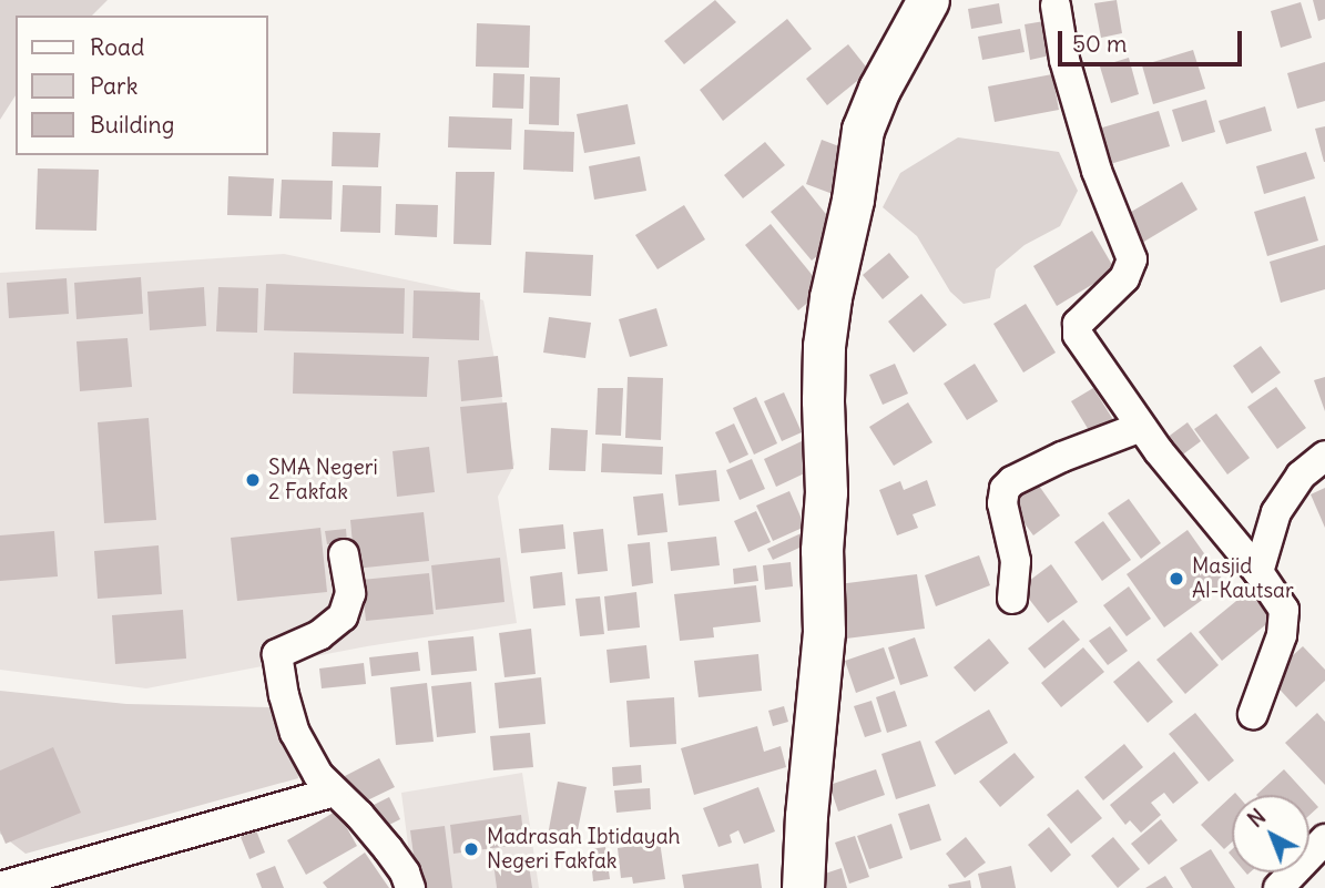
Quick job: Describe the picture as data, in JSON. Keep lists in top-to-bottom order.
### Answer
{
  "places": ["SMA Negeri 2 Fakfak", "Masjid Al-Kautsar", "Madrasah Ibtidayah Negeri Fakfak"],
  "legend": ["Road", "Park", "Building"],
  "scale_bar": "50 m",
  "north": "top left"
}
